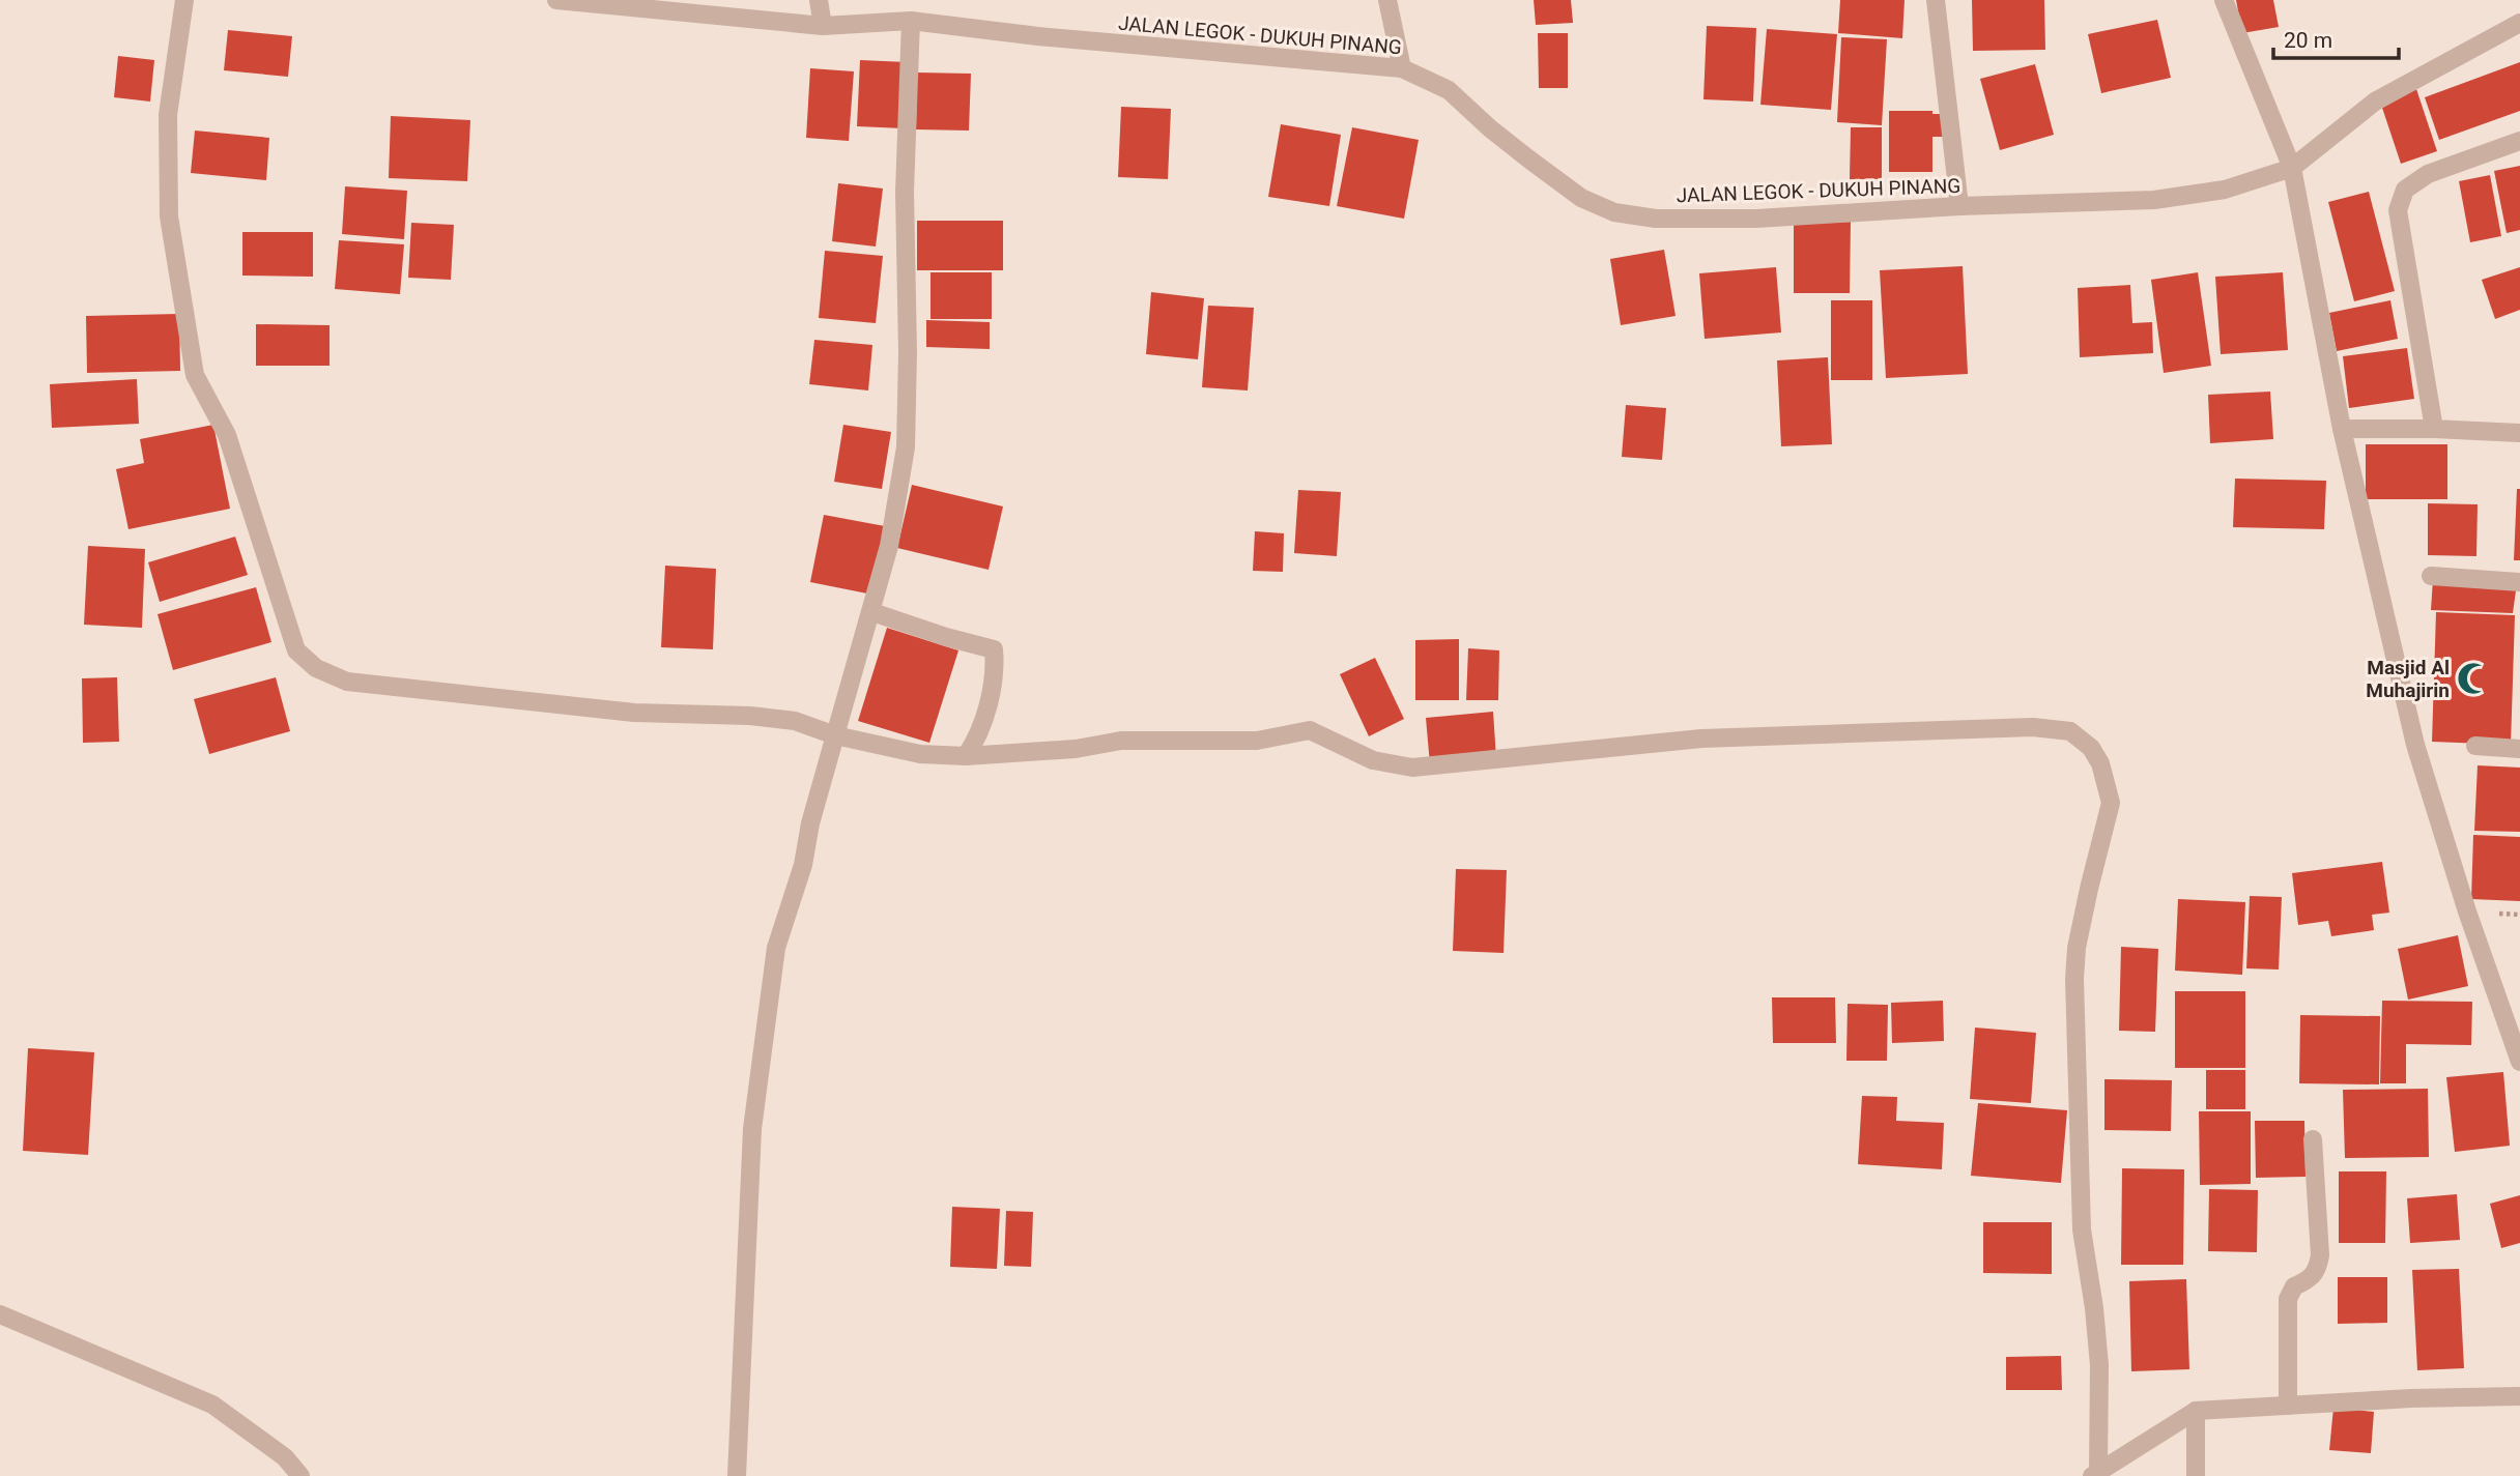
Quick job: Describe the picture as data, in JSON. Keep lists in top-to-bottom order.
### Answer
{
  "streets": {
    "street": ["JALAN LEGOK - DUKUH PINANG"]
  },
  "places": {
    "mosque": ["Masjid Al Muhajirin"]
  },
  "scale_bar": "20 m"
}
